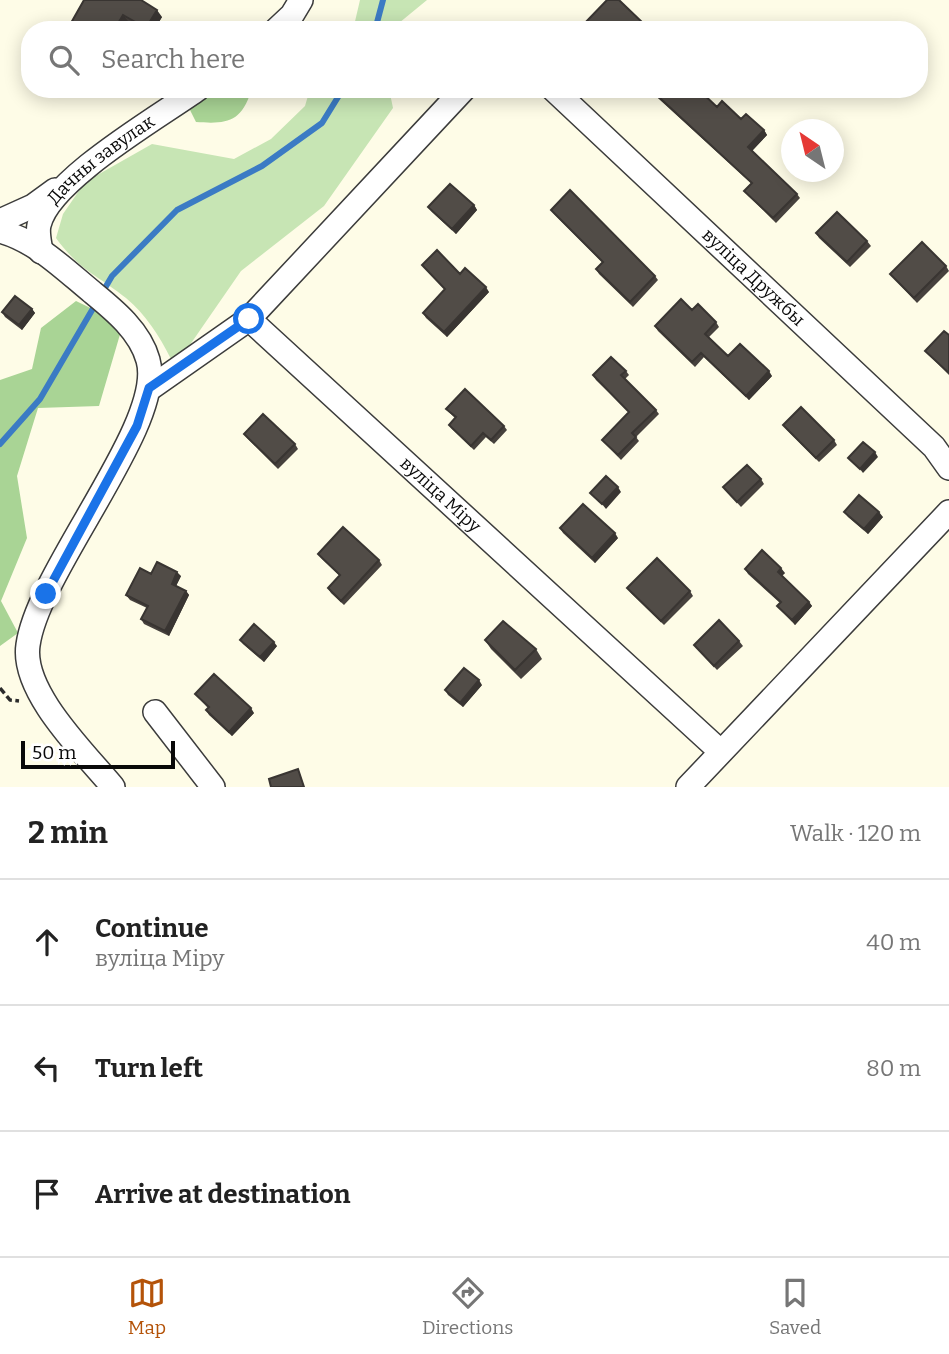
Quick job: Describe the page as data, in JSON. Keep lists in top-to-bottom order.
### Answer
{
  "streets": {
    "street": ["Дачны завулак", "вуліца Дружбы", "вуліца Міру"]
  },
  "scale_bar": "50 m",
  "north": "top left",
  "page": {
    "search": "Search here",
    "scale": "50 m",
    "heading": ["2 min", "Walk · 120 m"],
    "list": [
      ["Continue", "вуліца Міру", "40 m"],
      ["Turn left", "80 m"],
      "Arrive at destination"
    ],
    "nav": ["Map", "Directions", "Saved"]
  }
}
